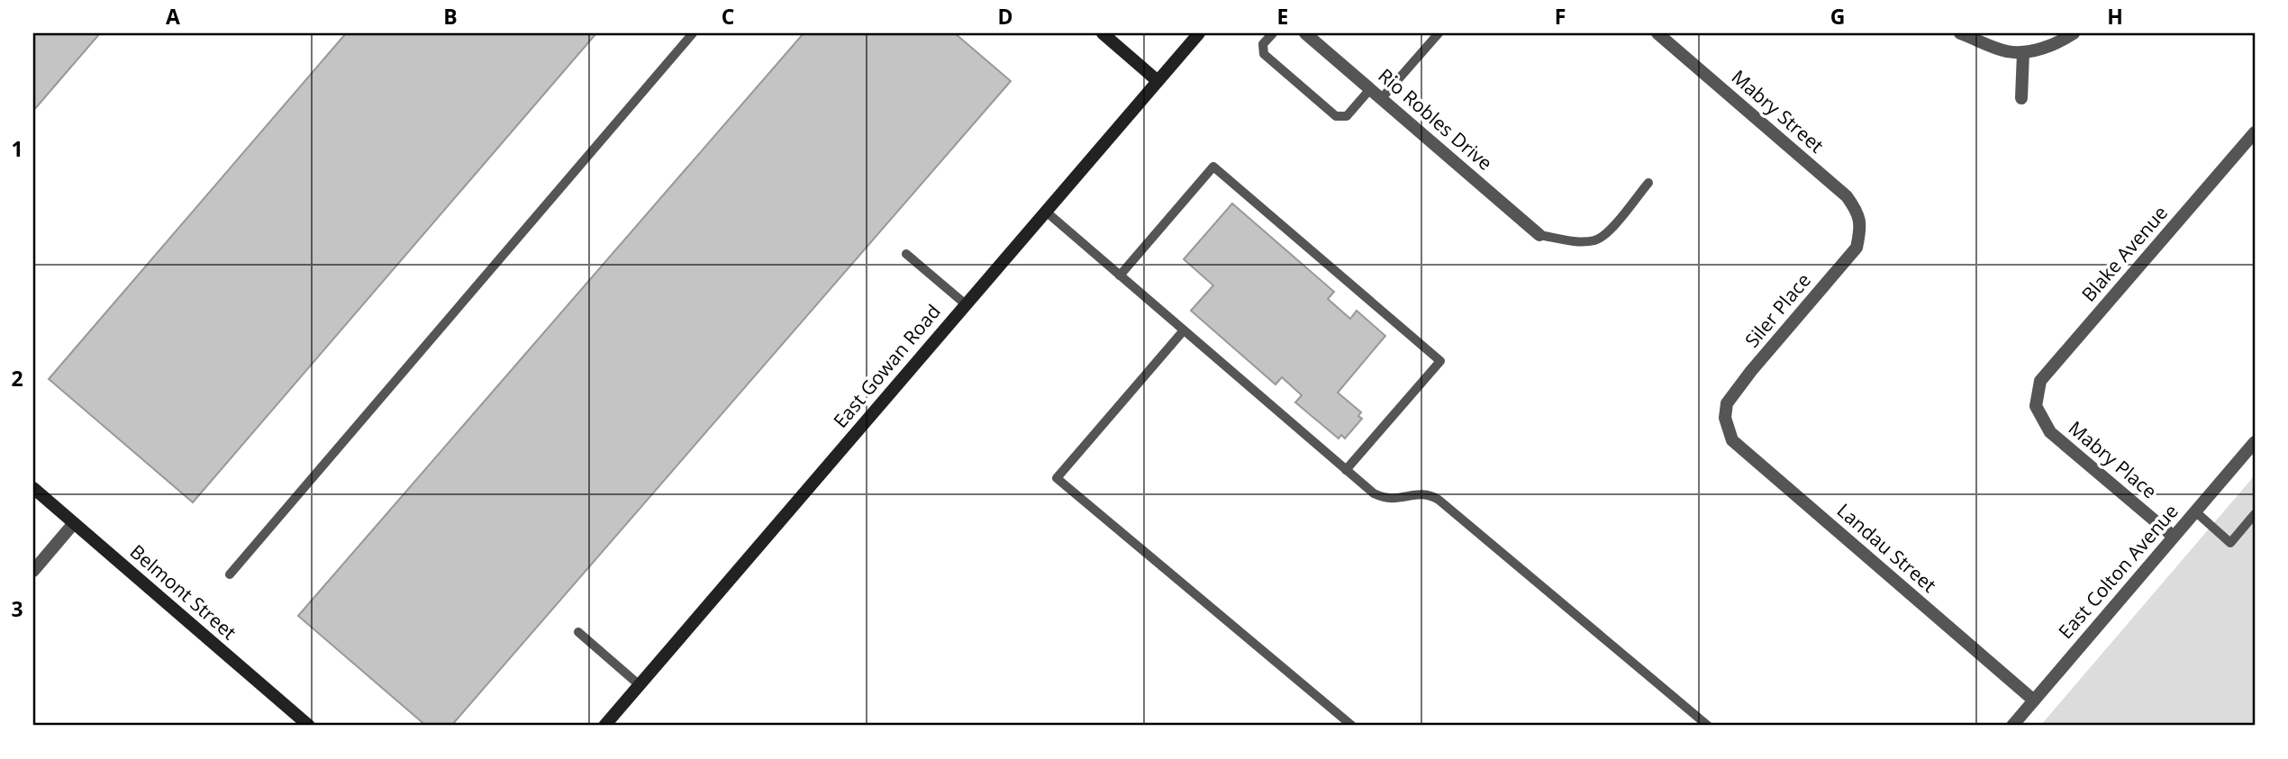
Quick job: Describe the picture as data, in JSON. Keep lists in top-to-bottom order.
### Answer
{
  "streets": {
    "street": [
      "Mabry Street",
      "Rio Robles Drive",
      "Blake Avenue",
      "Siler Place",
      "East Gowan Road",
      "Mabry Place",
      "Landau Street",
      "East Colton Avenue",
      "Belmont Street"
    ]
  },
  "crossings": [
    ["Mabry Street", "Siler Place"],
    ["Blake Avenue", "Mabry Place"],
    ["Siler Place", "Landau Street"],
    ["Mabry Place", "East Colton Avenue"],
    ["Landau Street", "East Colton Avenue"]
  ],
  "grid": {
    "columns": [
      "A",
      "B",
      "C",
      "D",
      "E",
      "F",
      "G",
      "H"
    ],
    "rows": ["1", "2", "3"]
  }
}
